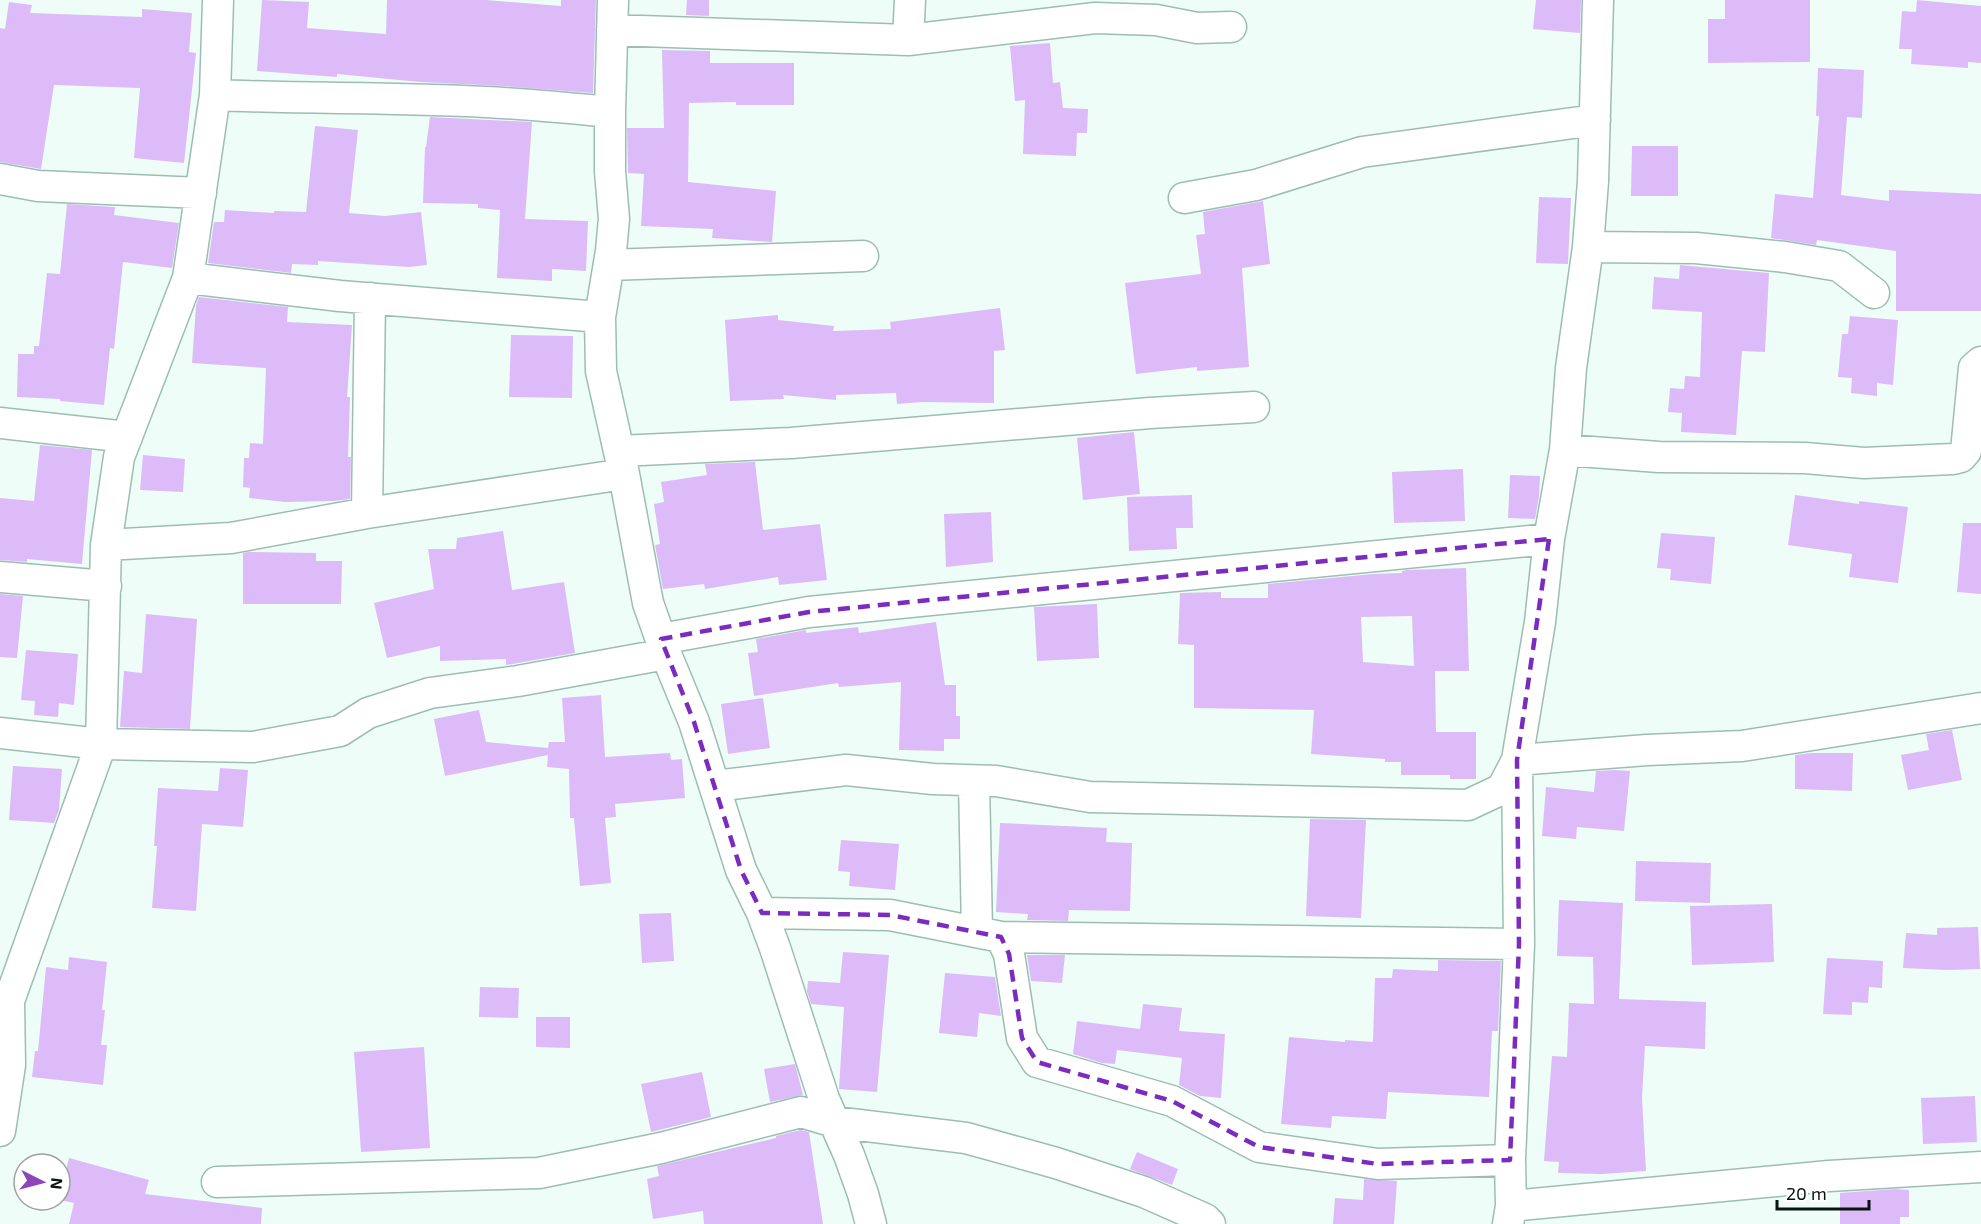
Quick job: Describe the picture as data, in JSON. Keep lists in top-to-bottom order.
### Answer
{
  "scale_bar": "20 m",
  "north": "right"
}
